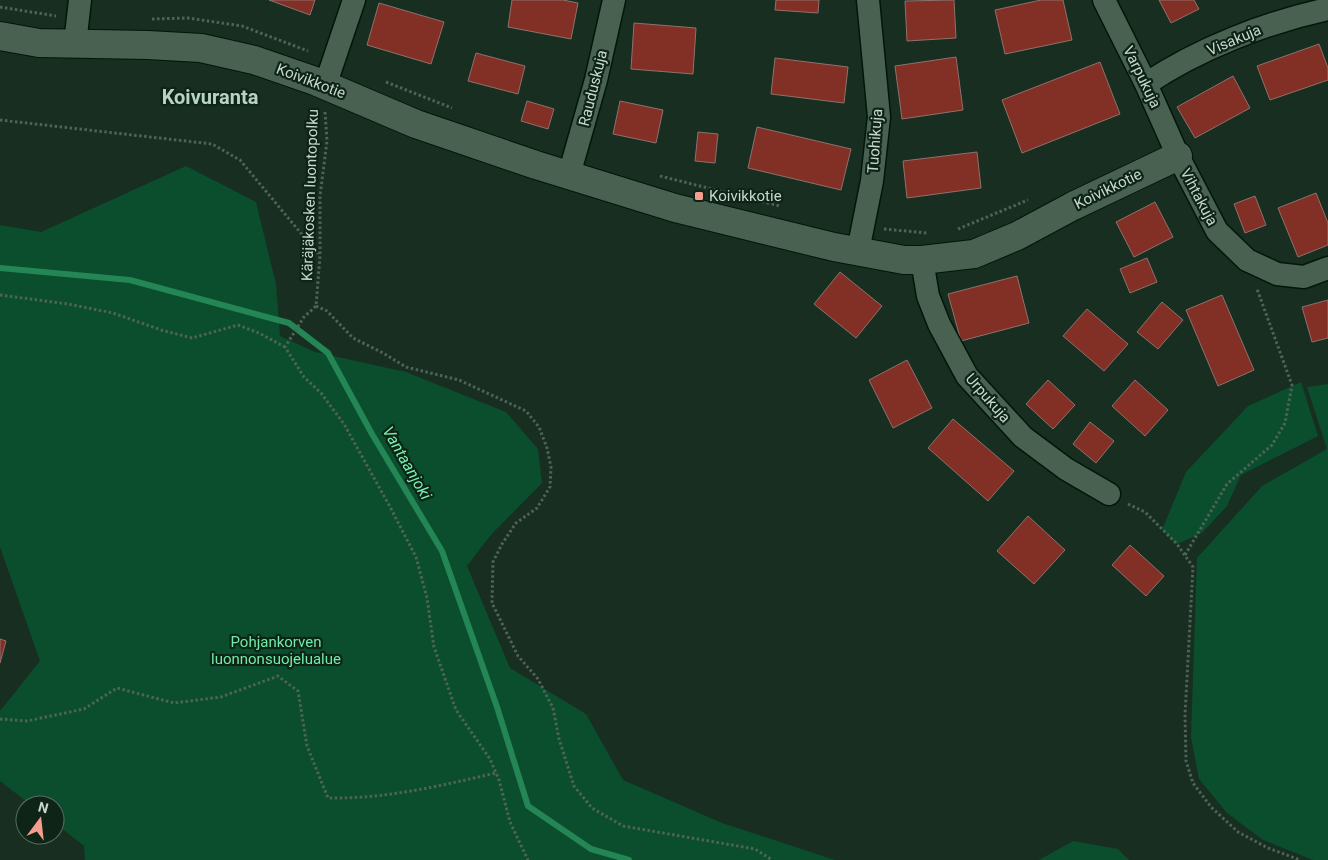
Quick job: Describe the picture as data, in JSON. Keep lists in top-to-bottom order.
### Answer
{
  "streets": {
    "street": [
      "Visakuja",
      "Varpukuja",
      "Koivikkotie",
      "Rauduskuja",
      "Tuohikuja",
      "Vihtakuja",
      "Urpukuja"
    ],
    "path": ["Käräjäkosken luontopolku"]
  },
  "crossings": [
    ["Visakuja", "Varpukuja"],
    ["Varpukuja", "Koivikkotie"],
    ["Varpukuja", "Vihtakuja"],
    ["Koivikkotie", "Rauduskuja"],
    ["Koivikkotie", "Tuohikuja"],
    ["Koivikkotie", "Käräjäkosken luontopolku"],
    ["Koivikkotie", "Vihtakuja"],
    ["Koivikkotie", "Urpukuja"]
  ],
  "districts": ["Koivuranta"],
  "water": ["Vantaanjoki"],
  "parks": ["Pohjankorven luonnonsuojelualue"],
  "places": {
    "transit": ["Koivikkotie"]
  },
  "north": "top"
}
